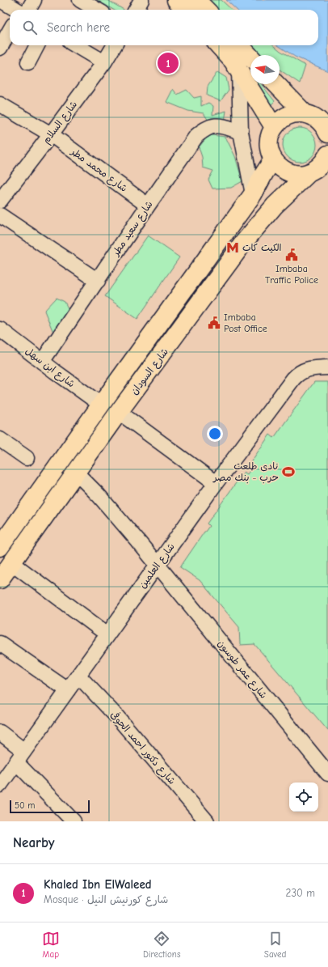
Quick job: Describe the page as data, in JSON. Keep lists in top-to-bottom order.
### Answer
{
  "streets": {
    "main road": ["شارع السودان"],
    "street": [
      "شارع السلام",
      "شارع محمد مطر",
      "شارع سعيد مطر",
      "شارع ابن سهل",
      "شارع العلمين",
      "شارع عمر طوسون",
      "شارع دكتور احمد الحوفى"
    ]
  },
  "crossings": [
    ["شارع السلام", "شارع محمد مطر"],
    ["شارع محمد مطر", "شارع سعيد مطر"],
    ["شارع سعيد مطر", "شارع ابن سهل"],
    ["شارع ابن سهل", "شارع السودان"],
    ["شارع السودان", "شارع عمر طوسون"],
    ["شارع العلمين", "شارع عمر طوسون"],
    ["شارع العلمين", "شارع دكتور احمد الحوفى"]
  ],
  "places": {
    "metro station": ["الکيت کات"],
    "public building": ["Imbaba Traffic Police", "Imbaba Post Office"],
    "sports": ["نادى طلعت حرب - بنك مصر"]
  },
  "scale_bar": "50 m",
  "north": "left",
  "page": {
    "search": "Search here",
    "pins": "1",
    "scale": "50 m",
    "heading": "Nearby",
    "list": [
      {
        "mark": "1",
        "name": "Khaled Ibn ElWaleed",
        "note": "Mosque · شارع كورنيش النيل",
        "value": "230 m"
      }
    ],
    "nav": ["Map", "Directions", "Saved"]
  }
}
